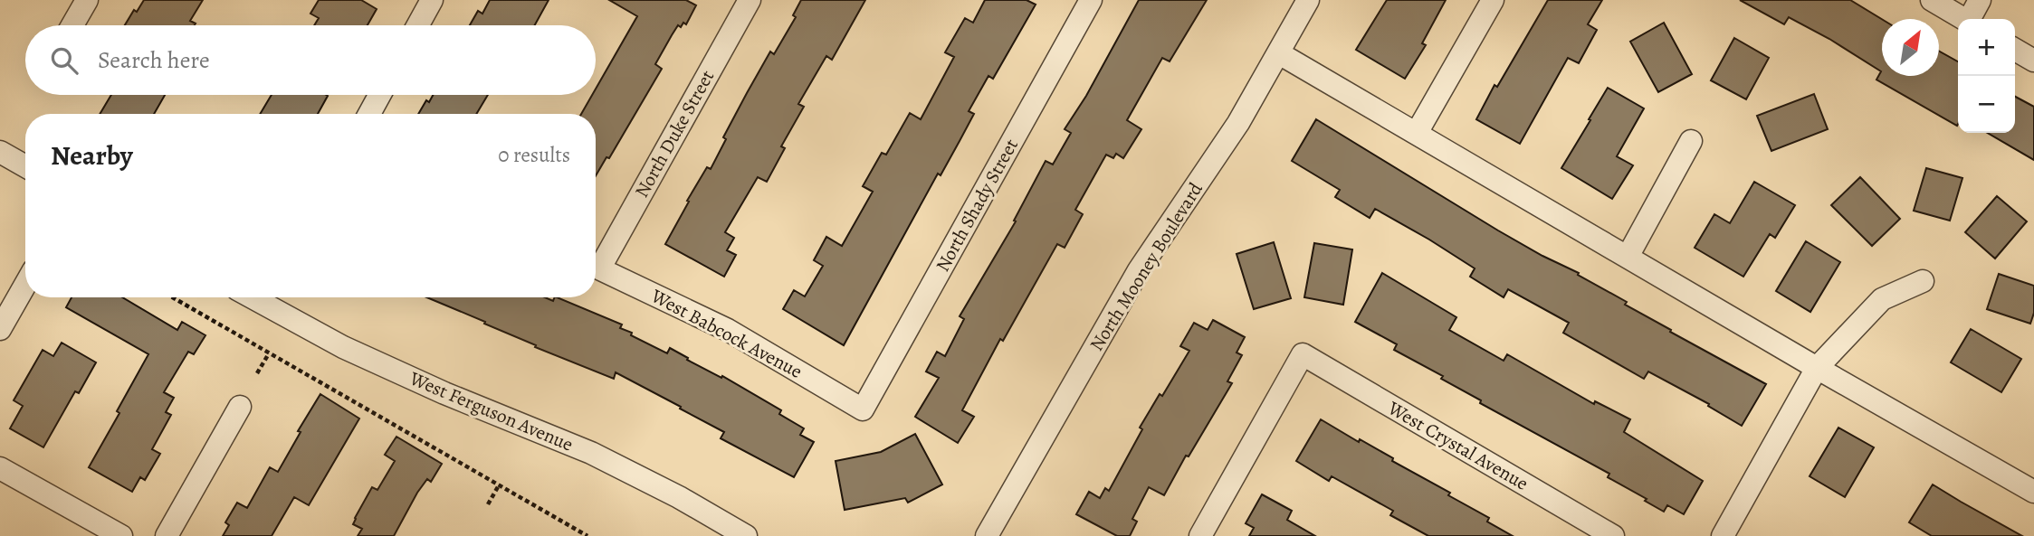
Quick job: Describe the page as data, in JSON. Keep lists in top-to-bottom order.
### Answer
{
  "streets": {
    "street": [
      "North Duke Street",
      "North Shady Street",
      "North Mooney Boulevard",
      "West Babcock Avenue",
      "West Ferguson Avenue",
      "West Crystal Avenue"
    ]
  },
  "crossings": [
    ["North Shady Street", "West Babcock Avenue"]
  ],
  "north": "top right",
  "page": {
    "map_buttons": ["+", "−"],
    "search": "Search here",
    "heading": ["Nearby", "0 results"]
  }
}
